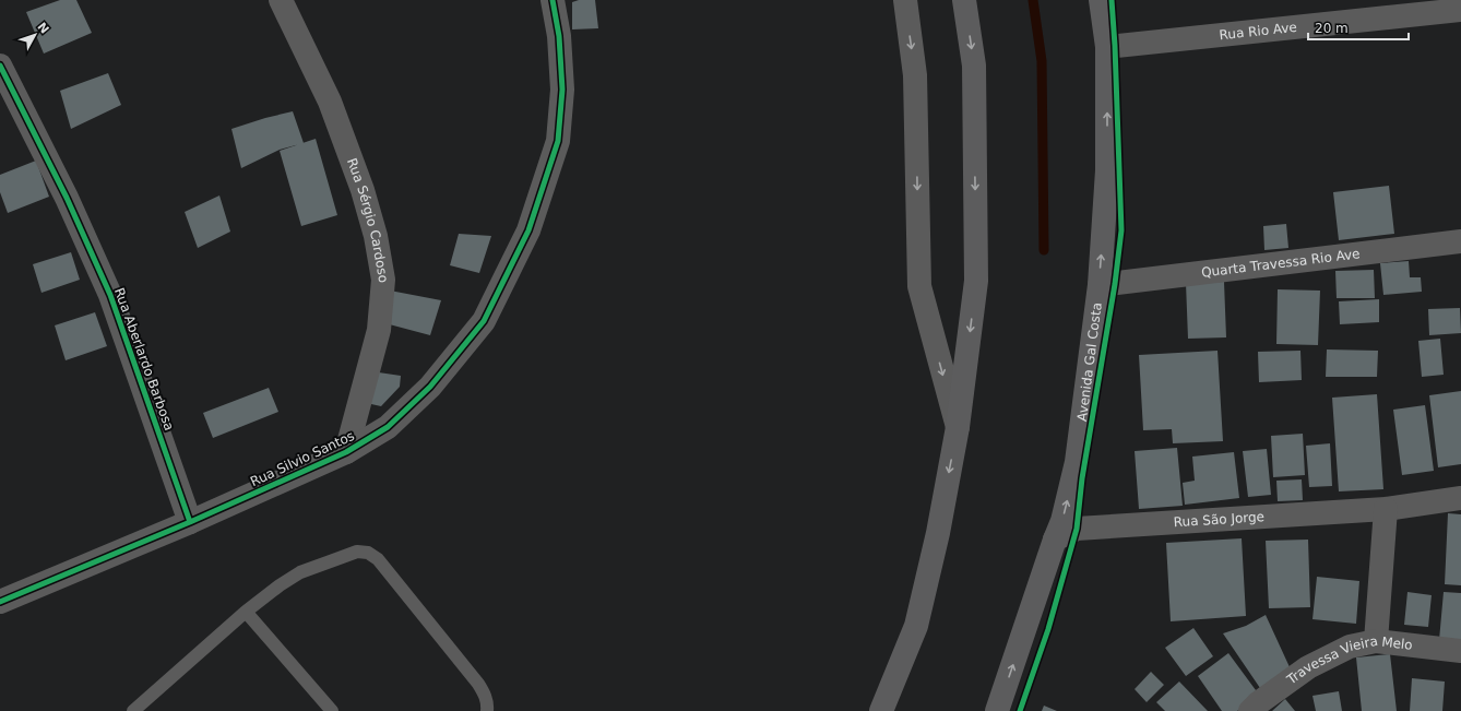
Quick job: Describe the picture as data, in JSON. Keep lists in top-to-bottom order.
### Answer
{
  "streets": {
    "main road": ["Avenida Gal Costa"],
    "street": [
      "Rua Rio Ave",
      "Rua Sérgio Cardoso",
      "Quarta Travessa Rio Ave",
      "Rua Aberlardo Barbosa",
      "Rua Silvio Santos",
      "Rua São Jorge",
      "Travessa Vieira Melo"
    ]
  },
  "crossings": [
    ["Rua Rio Ave", "Avenida Gal Costa"],
    ["Rua Sérgio Cardoso", "Rua Silvio Santos"],
    ["Quarta Travessa Rio Ave", "Avenida Gal Costa"],
    ["Rua Aberlardo Barbosa", "Rua Silvio Santos"],
    ["Avenida Gal Costa", "Rua São Jorge"]
  ],
  "scale_bar": "20 m",
  "north": "top right"
}
